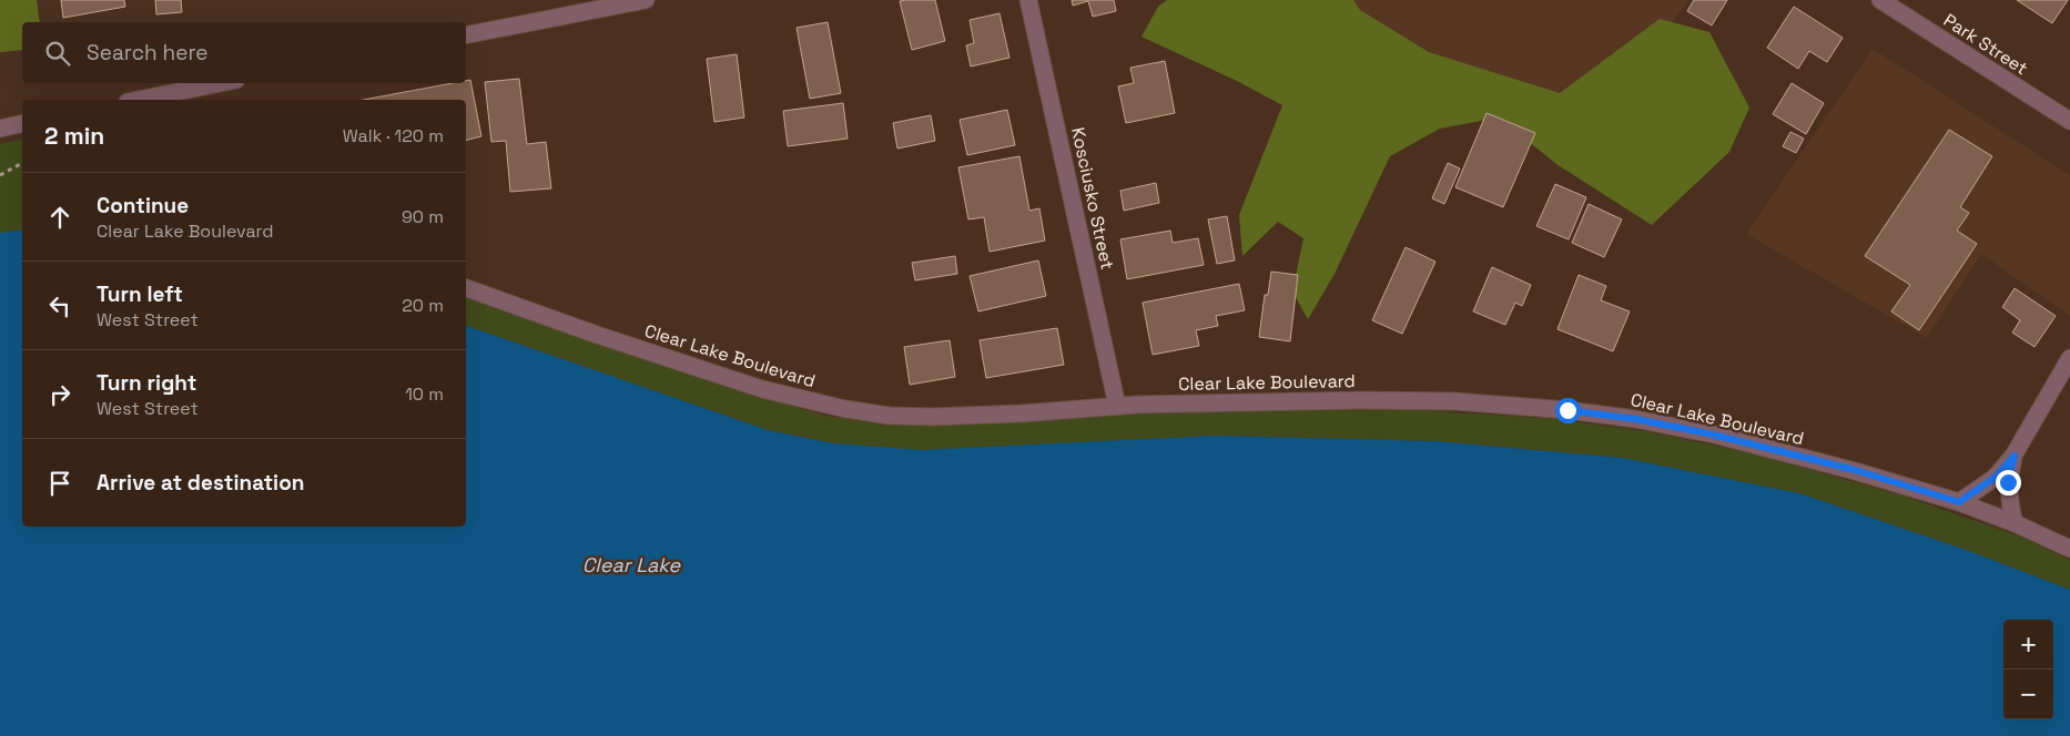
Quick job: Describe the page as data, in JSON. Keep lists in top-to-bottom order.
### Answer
{
  "streets": {
    "street": ["Park Street", "Kosciusko Street", "Clear Lake Boulevard"]
  },
  "crossings": [
    ["Kosciusko Street", "Clear Lake Boulevard"]
  ],
  "water": ["Clear Lake"],
  "page": {
    "search": "Search here",
    "heading": ["2 min", "Walk · 120 m"],
    "list": [
      ["Continue", "Clear Lake Boulevard", "90 m"],
      ["Turn left", "West Street", "20 m"],
      ["Turn right", "West Street", "10 m"],
      "Arrive at destination"
    ],
    "map_buttons": ["+", "−"]
  }
}
